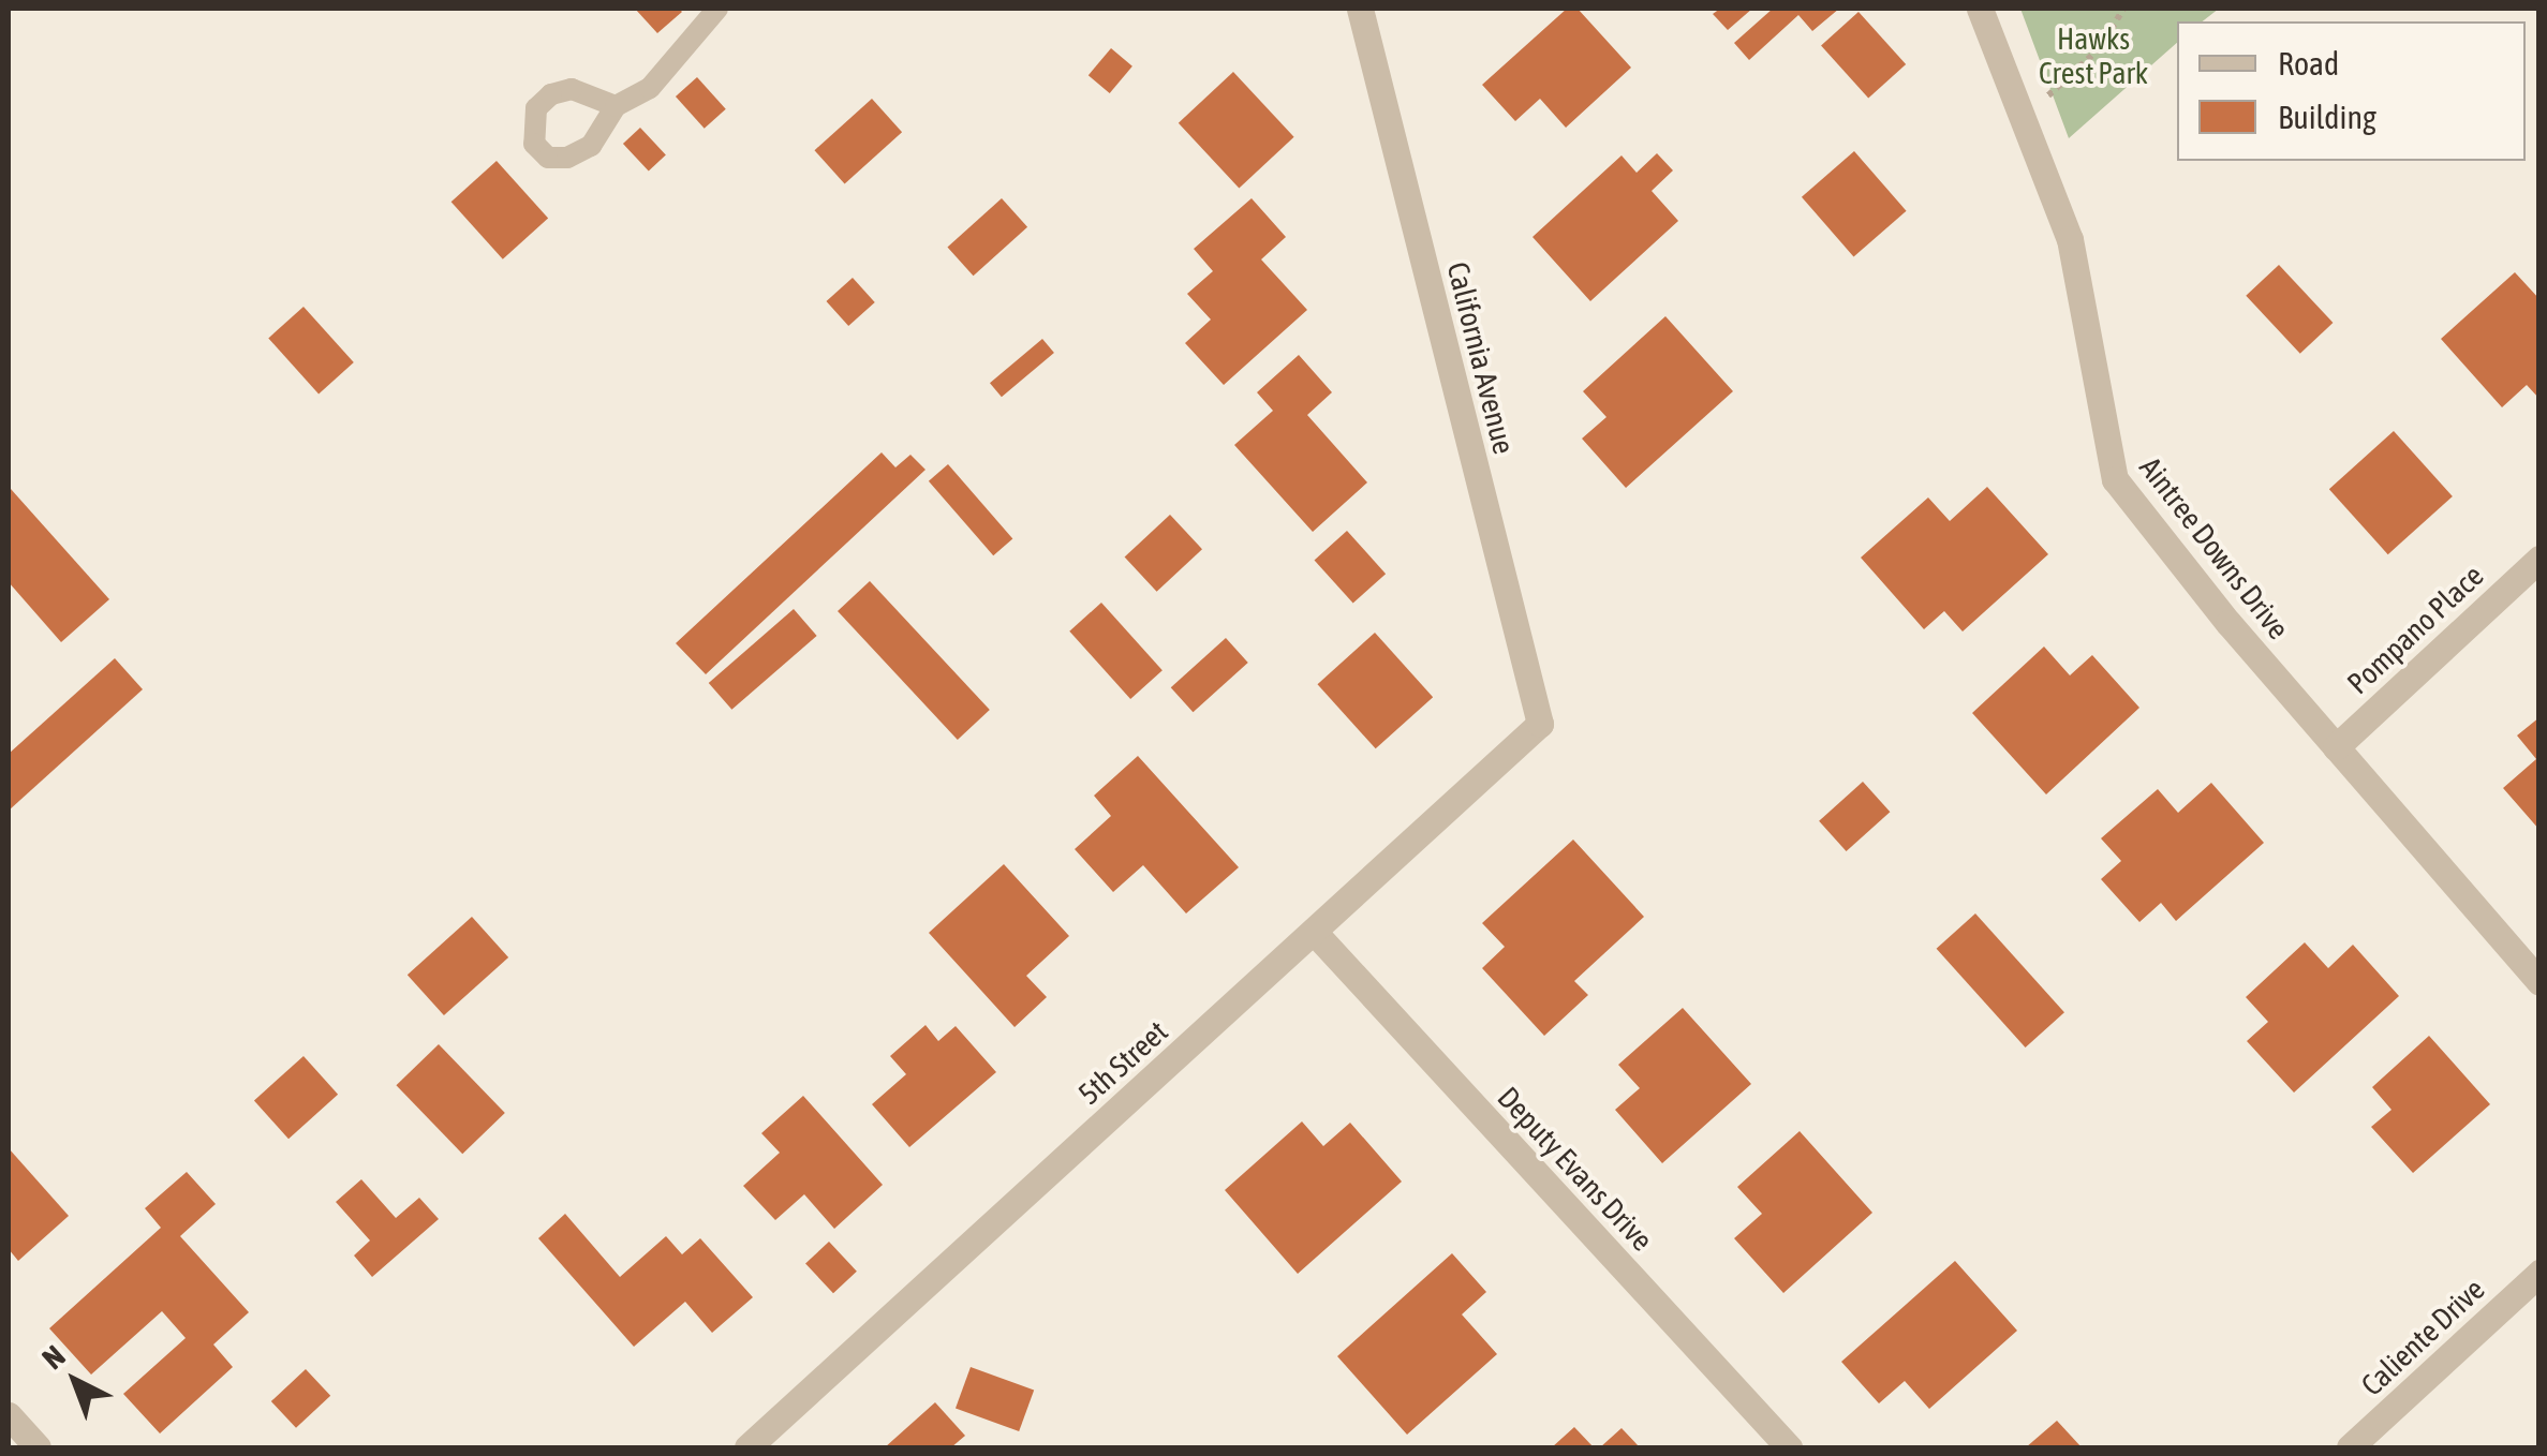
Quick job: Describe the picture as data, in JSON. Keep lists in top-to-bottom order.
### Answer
{
  "streets": {
    "street": [
      "California Avenue",
      "Aintree Downs Drive",
      "Pompano Place",
      "5th Street",
      "Deputy Evans Drive",
      "Caliente Drive"
    ]
  },
  "crossings": [
    ["California Avenue", "5th Street"],
    ["Aintree Downs Drive", "Pompano Place"],
    ["5th Street", "Deputy Evans Drive"]
  ],
  "parks": ["Hawks Crest Park"],
  "legend": ["Road", "Building"],
  "north": "top left"
}
